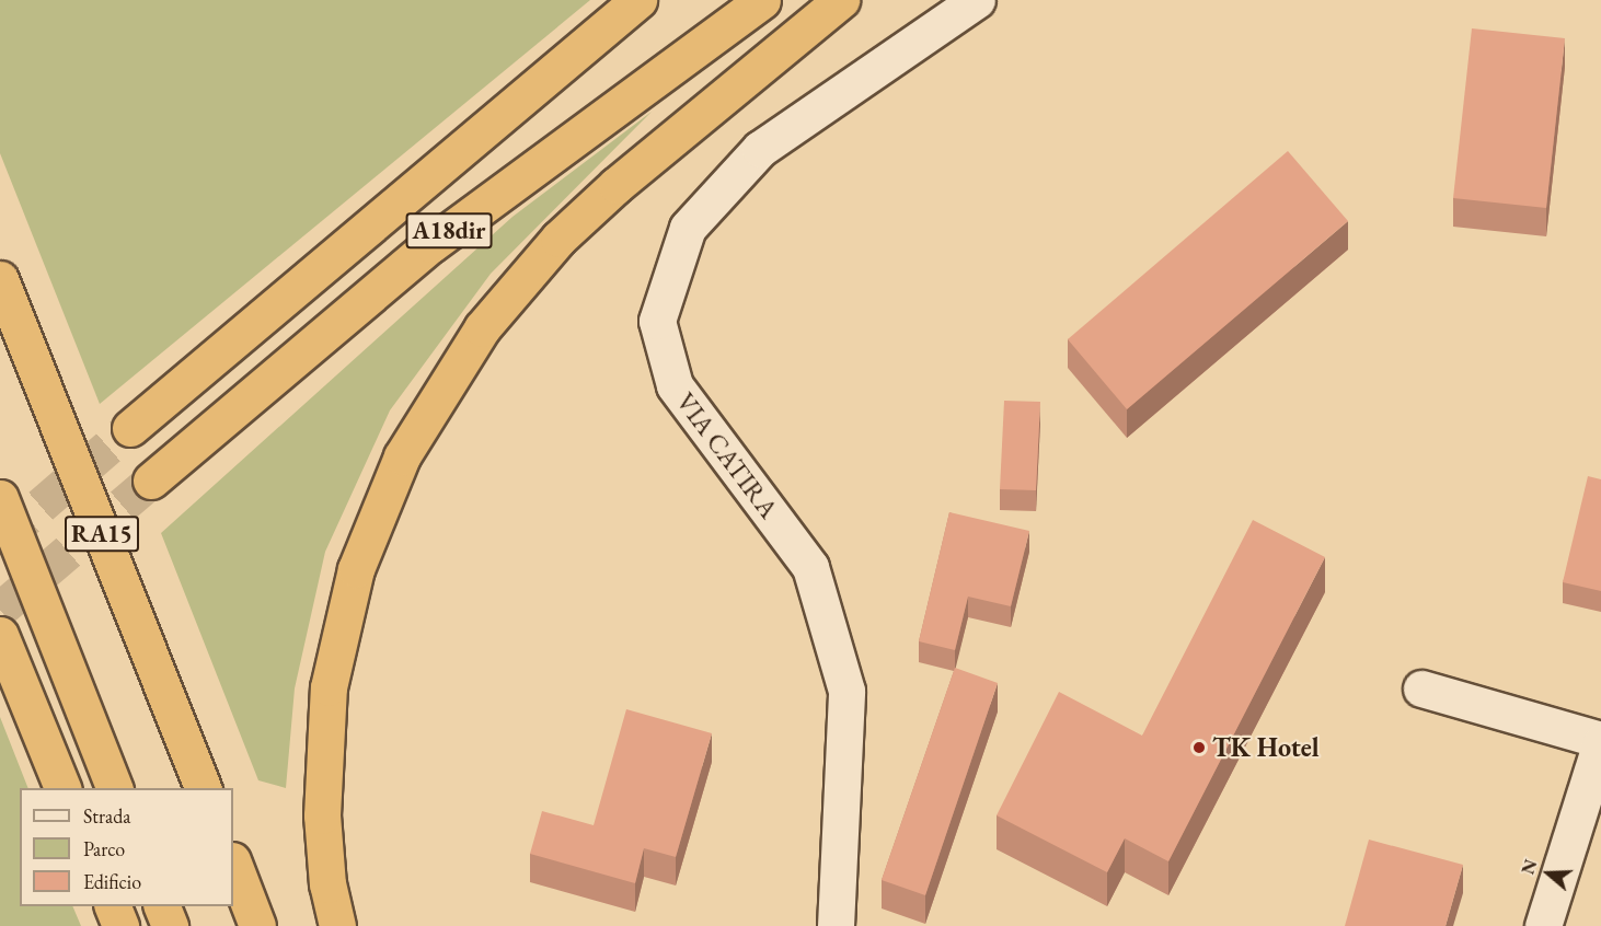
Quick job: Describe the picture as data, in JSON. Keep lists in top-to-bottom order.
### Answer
{
  "streets": {
    "highway": ["A18dir", "RA15"],
    "street": ["VIA CATIRA"]
  },
  "places": ["TK Hotel"],
  "legend": ["Strada", "Parco", "Edificio"],
  "north": "left"
}
